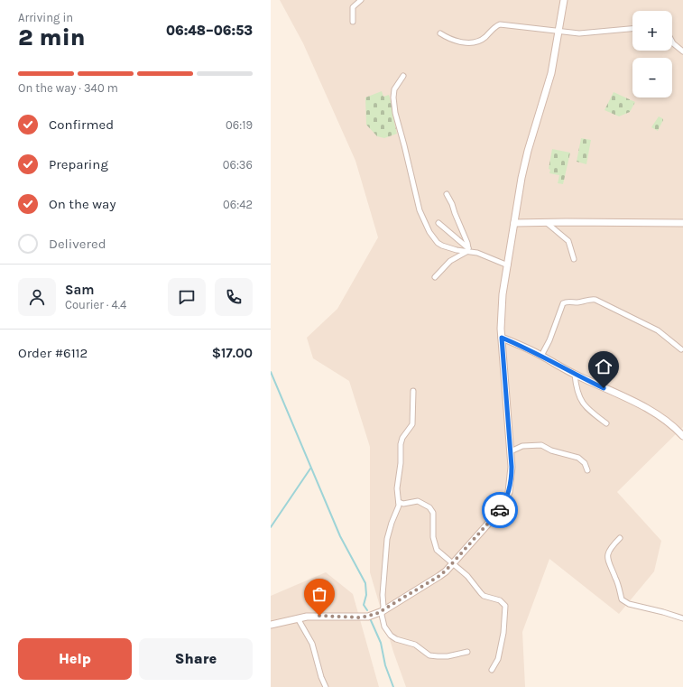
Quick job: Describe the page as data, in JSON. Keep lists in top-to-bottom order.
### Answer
{
  "page": {
    "heading": ["2 min", "Arriving in", "06:48–06:53"],
    "panel": [
      "Sam",
      "Courier · 4.4",
      "Order #6112",
      "$17.00"
    ],
    "map_buttons": ["+", "−"],
    "bar": "On the way · 340 m",
    "list": [
      ["Confirmed", "06:19"],
      ["Preparing", "06:36"],
      ["On the way", "06:42"],
      "Delivered"
    ],
    "buttons": ["Help", "Share"]
  }
}
